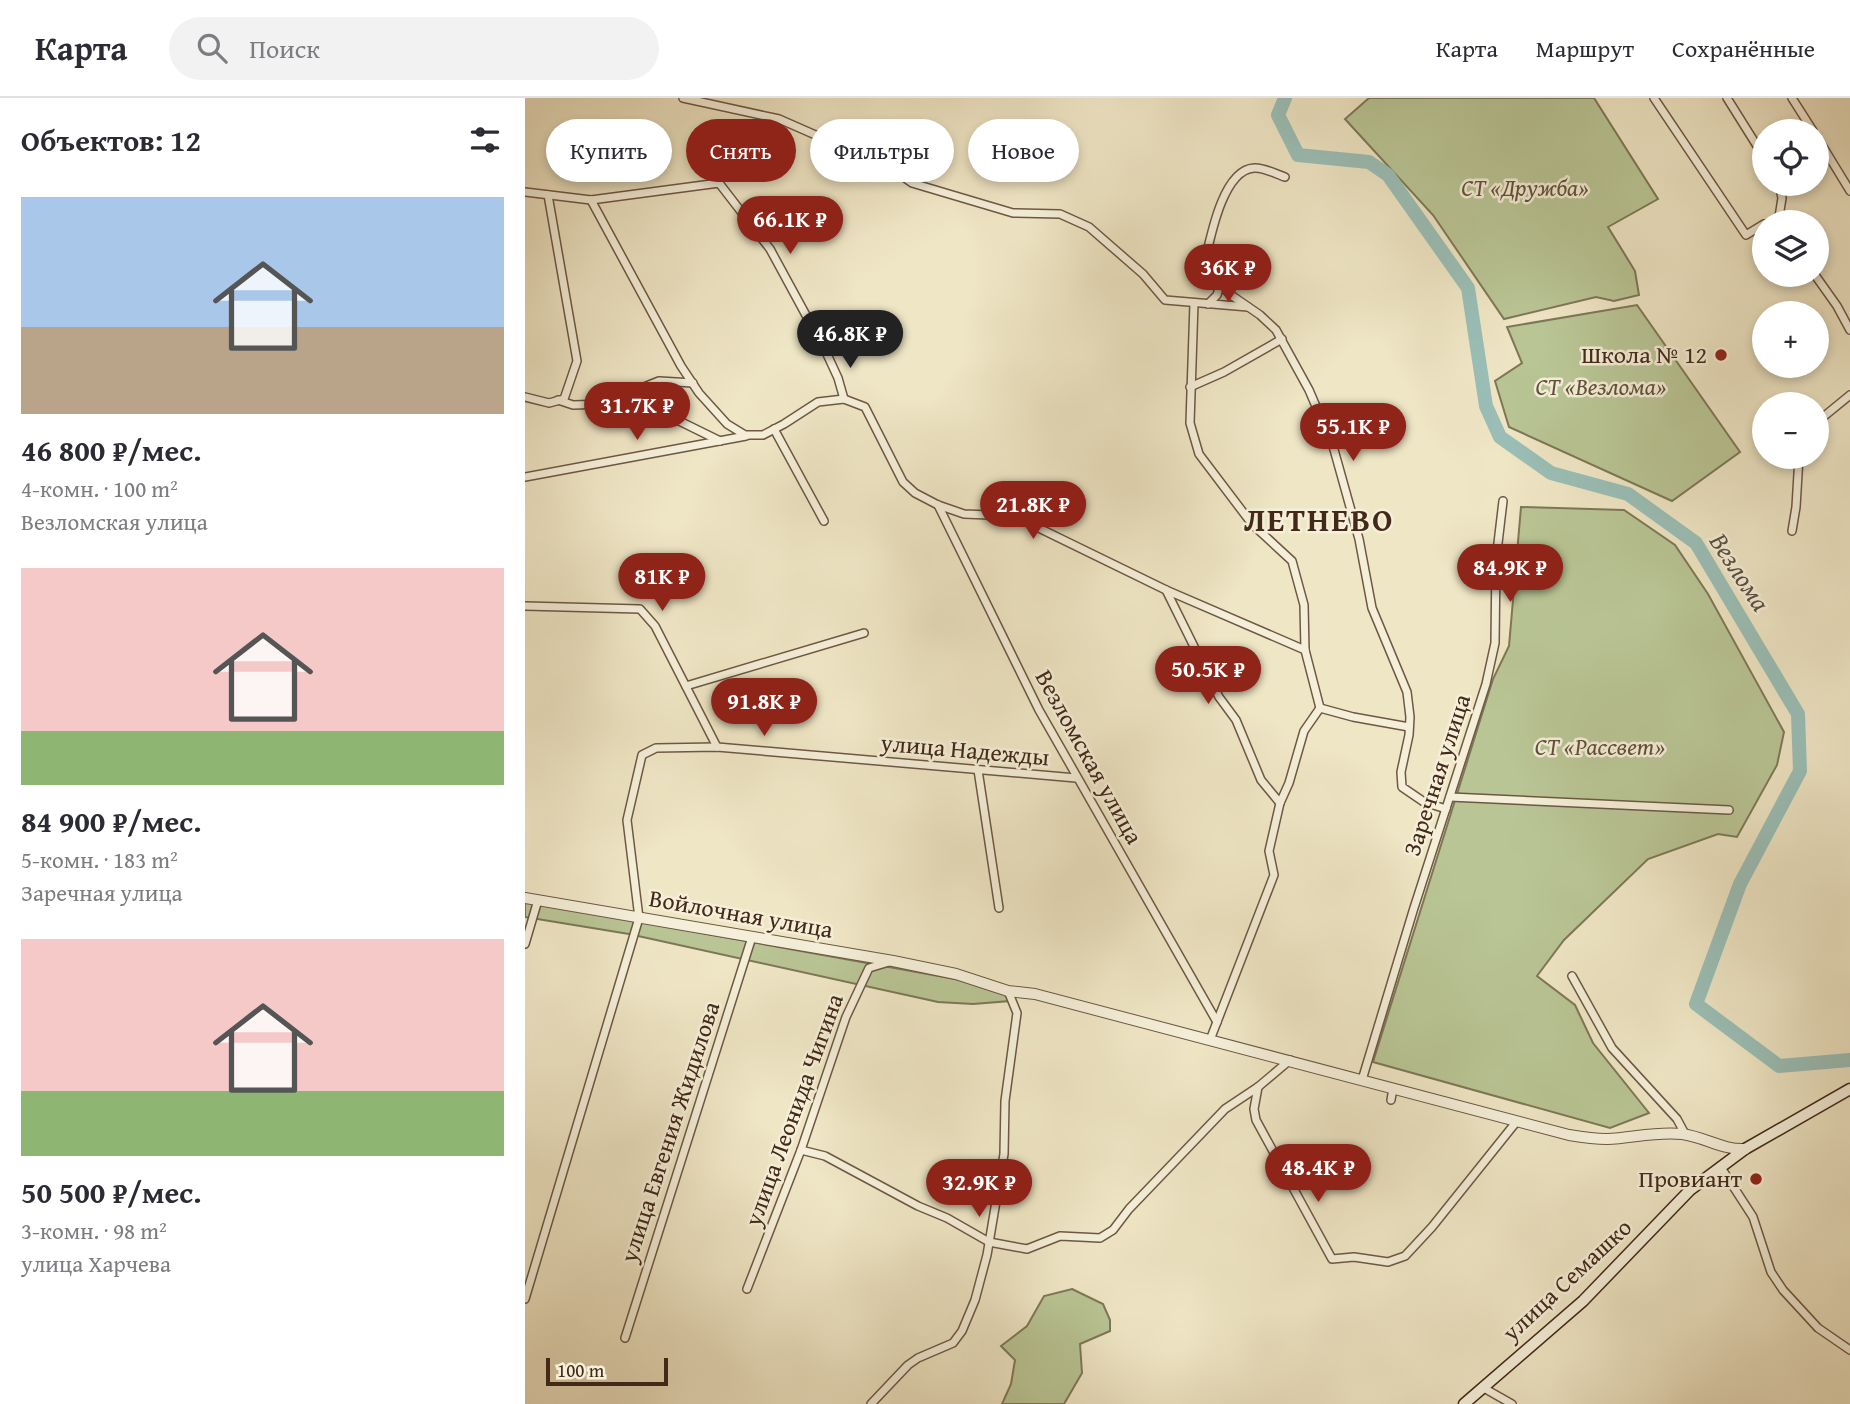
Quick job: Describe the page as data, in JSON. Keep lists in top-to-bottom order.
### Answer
{
  "streets": {
    "main road": ["улица Семашко"],
    "street": [
      "улица Надежды",
      "Везломская улица",
      "Заречная улица",
      "Войлочная улица",
      "улица Леонида Чигина",
      "улица Евгения Жидилова"
    ]
  },
  "crossings": [
    ["улица Надежды", "Везломская улица"],
    ["улица Надежды", "Войлочная улица"],
    ["Заречная улица", "Войлочная улица"],
    ["Войлочная улица", "улица Леонида Чигина"],
    ["Войлочная улица", "улица Евгения Жидилова"],
    ["Войлочная улица", "улица Семашко"]
  ],
  "districts": ["ЛЕТНЕВО"],
  "water": ["Везлома"],
  "parks": ["СТ «Дружба»", "СТ «Везлома»", "СТ «Рассвет»"],
  "places": ["Школа № 12", "Провиант"],
  "scale_bar": "100 m",
  "page": {
    "header": "Карта",
    "search": "Поиск",
    "nav": ["Карта", "Маршрут", "Сохранённые"],
    "heading": "Объектов: 12",
    "map_buttons": ["+", "−"],
    "chip": [
      "Купить",
      "Снять",
      "Фильтры",
      "Новое"
    ],
    "list": [
      {
        "name": "46 800 ₽/мес.",
        "note": "4-комн. · 100 m² · Везломская улица"
      },
      {
        "name": "84 900 ₽/мес.",
        "note": "5-комн. · 183 m² · Заречная улица"
      },
      {
        "name": "50 500 ₽/мес.",
        "note": "3-комн. · 98 m² · улица Харчева"
      }
    ],
    "price": [
      "66.1K ₽",
      "36K ₽",
      "46.8K ₽",
      "31.7K ₽",
      "55.1K ₽",
      "21.8K ₽",
      "84.9K ₽",
      "81K ₽",
      "50.5K ₽",
      "91.8K ₽",
      "48.4K ₽",
      "32.9K ₽"
    ],
    "scale": "100 m"
  }
}
